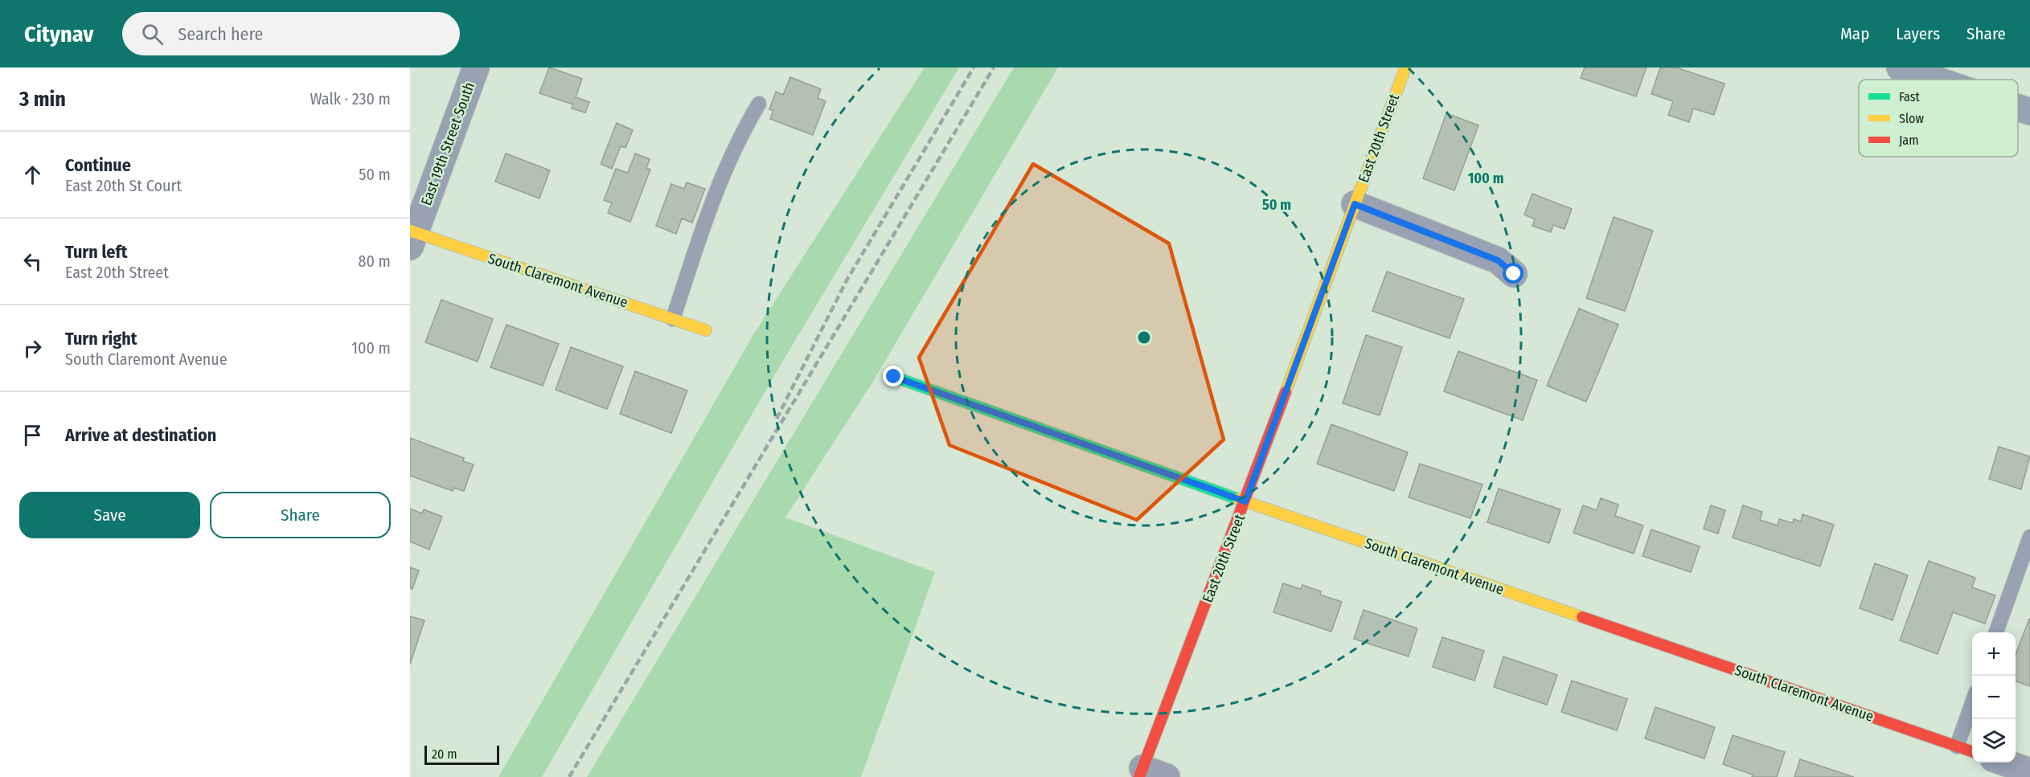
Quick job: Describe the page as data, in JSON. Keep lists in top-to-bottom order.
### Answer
{
  "streets": {
    "street": ["East 20th Street", "East 19th Street South", "South Claremont Avenue"]
  },
  "crossings": [
    ["East 20th Street", "South Claremont Avenue"],
    ["East 19th Street South", "South Claremont Avenue"]
  ],
  "legend": ["Fast", "Slow", "Jam"],
  "scale_bar": "20 m",
  "page": {
    "header": "Citynav",
    "search": "Search here",
    "nav": ["Map", "Layers", "Share"],
    "heading": ["3 min", "Walk · 230 m"],
    "list": [
      ["Continue", "East 20th St Court", "50 m"],
      ["Turn left", "East 20th Street", "80 m"],
      ["Turn right", "South Claremont Avenue", "100 m"],
      "Arrive at destination"
    ],
    "buttons": ["Save", "Share"],
    "map_buttons": ["+", "−"],
    "scale": "20 m"
  },
  "rings": ["100 m", "50 m"]
}
